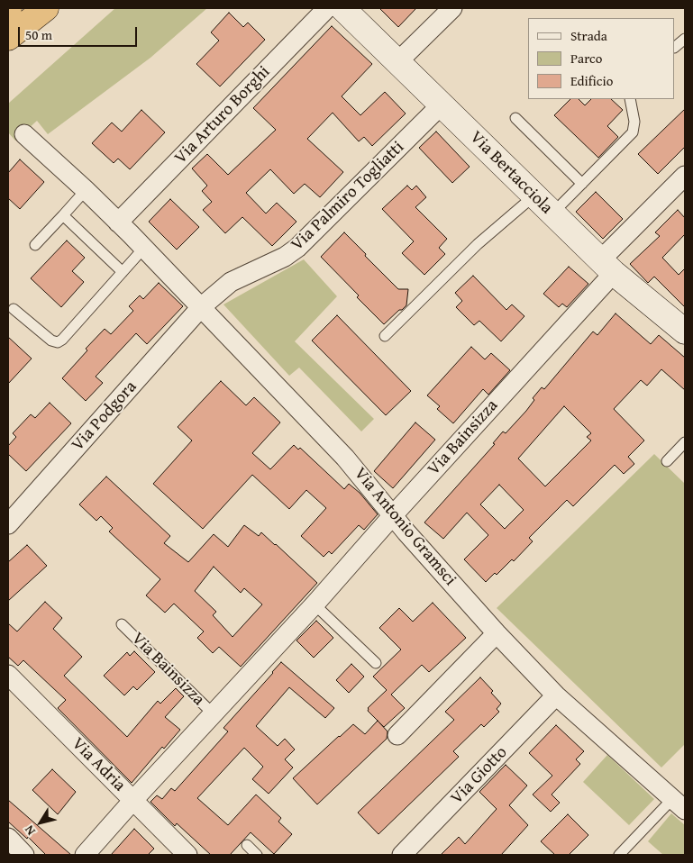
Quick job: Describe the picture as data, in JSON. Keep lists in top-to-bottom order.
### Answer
{
  "streets": {
    "street": [
      "Via Arturo Borghi",
      "Via Bertacciola",
      "Via Palmiro Togliatti",
      "Via Podgora",
      "Via Bainsizza",
      "Via Antonio Gramsci",
      "Via Adria",
      "Via Giotto"
    ]
  },
  "crossings": [
    ["Via Arturo Borghi", "Via Antonio Gramsci"],
    ["Via Bertacciola", "Via Palmiro Togliatti"],
    ["Via Bertacciola", "Via Bainsizza"],
    ["Via Palmiro Togliatti", "Via Podgora"],
    ["Via Palmiro Togliatti", "Via Antonio Gramsci"],
    ["Via Podgora", "Via Antonio Gramsci"],
    ["Via Bainsizza", "Via Antonio Gramsci"],
    ["Via Bainsizza", "Via Adria"],
    ["Via Antonio Gramsci", "Via Giotto"]
  ],
  "legend": ["Strada", "Parco", "Edificio"],
  "scale_bar": "50 m",
  "north": "bottom left"
}
